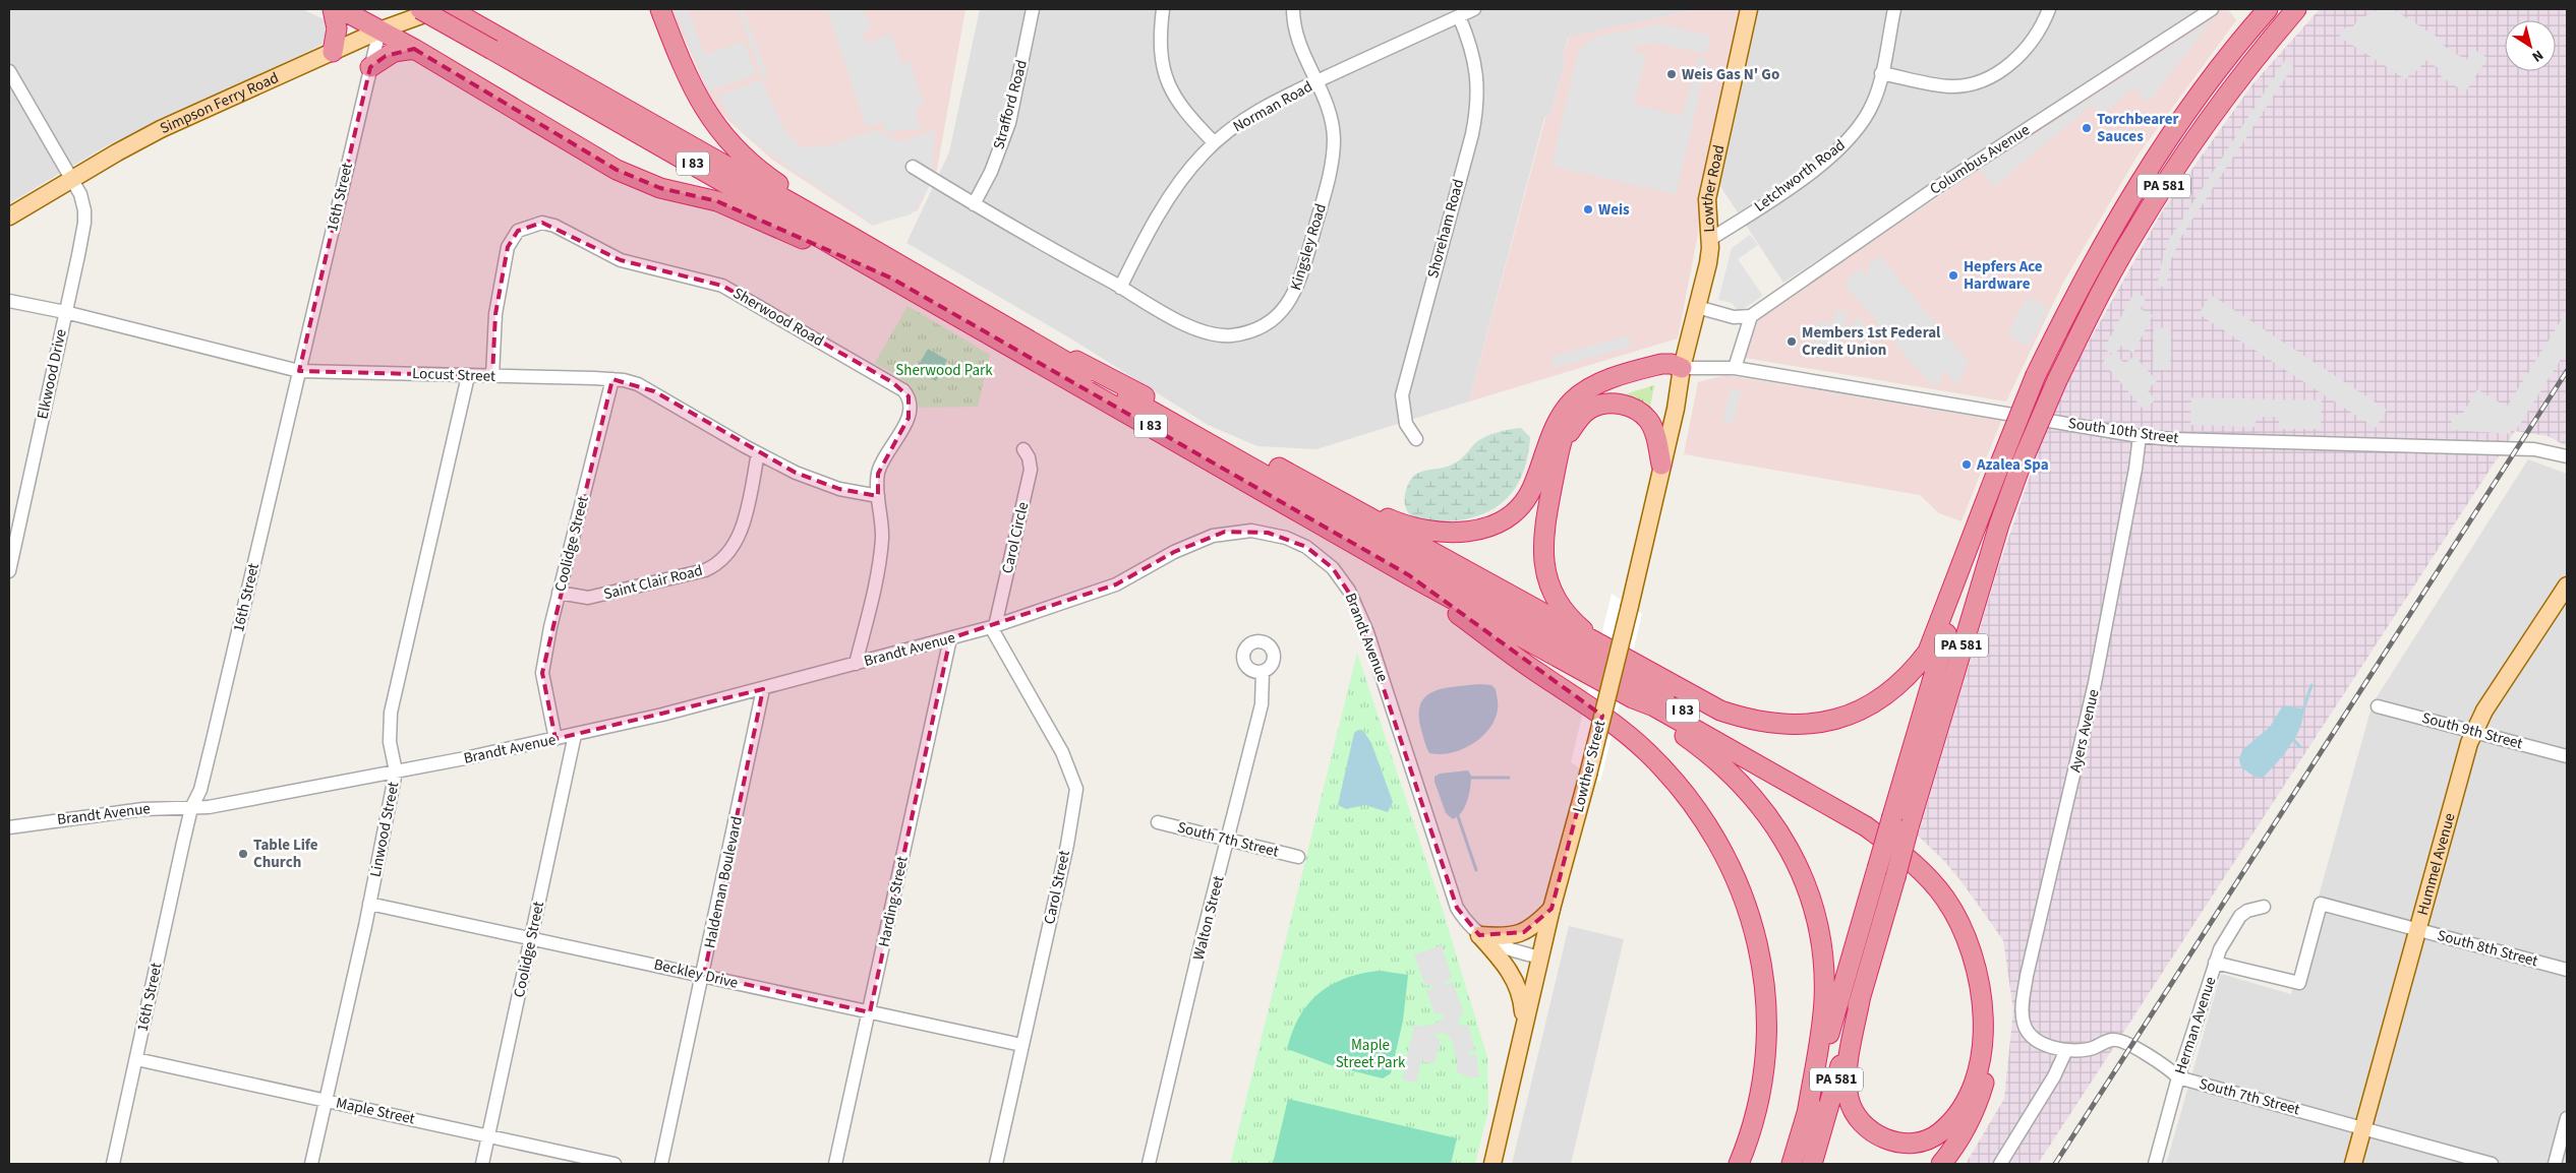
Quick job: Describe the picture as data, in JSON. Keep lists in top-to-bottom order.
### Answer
{
  "streets": {
    "highway": ["I 83", "PA 581"],
    "main road": [
      "Simpson Ferry Road",
      "Lowther Road",
      "Lowther Street",
      "Hummel Avenue"
    ],
    "street": [
      "Strafford Road",
      "Norman Road",
      "Columbus Avenue",
      "Letchworth Road",
      "16th Street",
      "Shoreham Road",
      "Kingsley Road",
      "Sherwood Road",
      "Elkwood Drive",
      "Locust Street",
      "South 10th Street",
      "Carol Circle",
      "Coolidge Street",
      "Saint Clair Road",
      "Brandt Avenue",
      "Ayers Avenue",
      "South 9th Street",
      "Linwood Street",
      "South 7th Street",
      "Haldeman Boulevard",
      "Carol Street",
      "Harding Street",
      "Walton Street",
      "South 8th Street",
      "Beckley Drive",
      "Herman Avenue",
      "Maple Street"
    ]
  },
  "crossings": [
    ["Simpson Ferry Road", "16th Street"],
    ["Simpson Ferry Road", "Elkwood Drive"],
    ["Strafford Road", "Kingsley Road"],
    ["Norman Road", "Shoreham Road"],
    ["Norman Road", "Kingsley Road"],
    ["I 83", "PA 581"],
    ["Letchworth Road", "Lowther Road"],
    ["Lowther Road", "South 10th Street"],
    ["Lowther Road", "Lowther Street"],
    ["16th Street", "Locust Street"],
    ["16th Street", "Brandt Avenue"],
    ["16th Street", "Maple Street"],
    ["Sherwood Road", "Locust Street"],
    ["Sherwood Road", "Brandt Avenue"],
    ["Elkwood Drive", "Locust Street"],
    ["Locust Street", "Coolidge Street"],
    ["Locust Street", "Saint Clair Road"],
    ["Locust Street", "Linwood Street"],
    ["South 10th Street", "Ayers Avenue"],
    ["South 10th Street", "Lowther Street"],
    ["Carol Circle", "Brandt Avenue"],
    ["Carol Circle", "Carol Street"],
    ["Coolidge Street", "Saint Clair Road"],
    ["Coolidge Street", "Brandt Avenue"],
    ["Coolidge Street", "Beckley Drive"],
    ["Coolidge Street", "Maple Street"],
    ["Brandt Avenue", "Lowther Street"],
    ["Brandt Avenue", "Linwood Street"],
    ["Brandt Avenue", "Haldeman Boulevard"],
    ["Brandt Avenue", "Carol Street"],
    ["Brandt Avenue", "Harding Street"],
    ["Ayers Avenue", "South 7th Street"],
    ["South 9th Street", "Hummel Avenue"],
    ["Linwood Street", "Beckley Drive"],
    ["Linwood Street", "Maple Street"],
    ["South 7th Street", "Hummel Avenue"],
    ["South 7th Street", "Walton Street"],
    ["South 7th Street", "Herman Avenue"],
    ["Hummel Avenue", "South 8th Street"],
    ["Haldeman Boulevard", "Beckley Drive"],
    ["Carol Street", "Beckley Drive"],
    ["Harding Street", "Beckley Drive"],
    ["South 8th Street", "Herman Avenue"]
  ],
  "parks": ["Sherwood Park", "Maple Street Park"],
  "places": [
    "Weis Gas N' Go",
    "Torchbearer Sauces",
    "Weis",
    "Hepfers Ace Hardware",
    "Members 1st Federal Credit Union",
    "Azalea Spa",
    "Table Life Church"
  ],
  "north": "bottom right"
}
